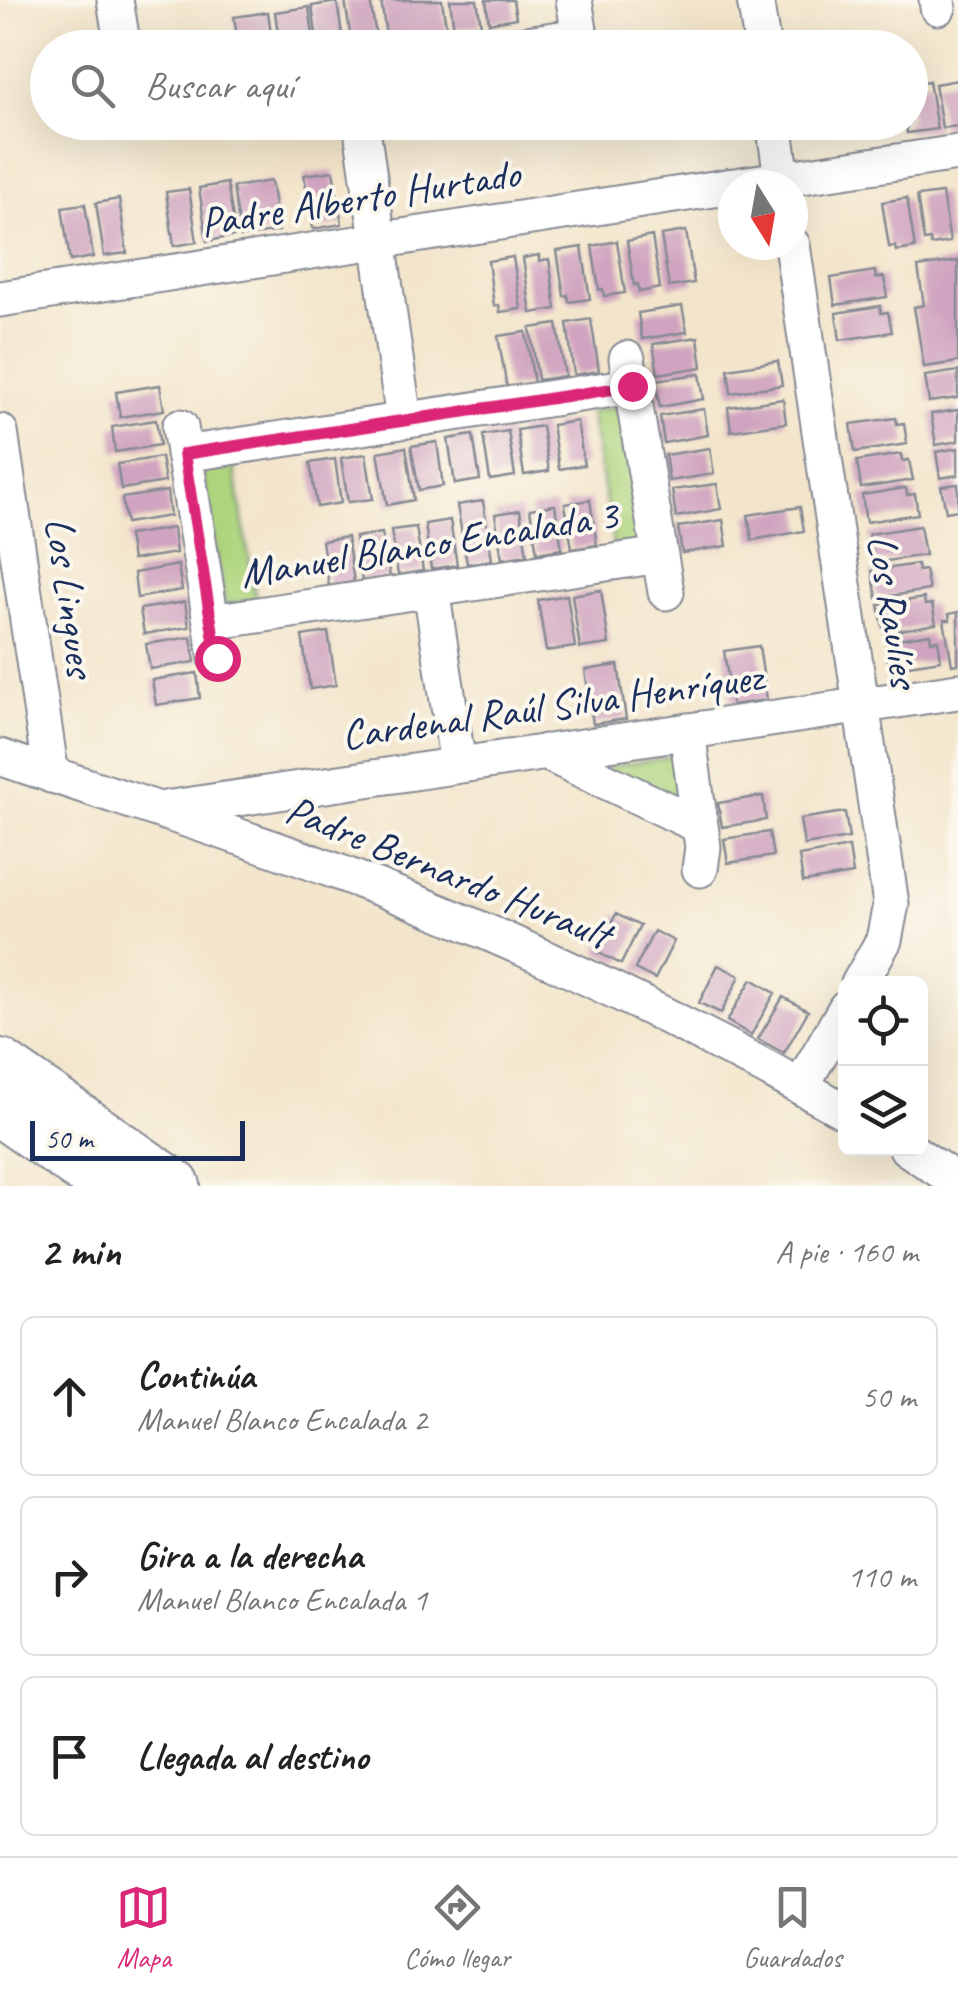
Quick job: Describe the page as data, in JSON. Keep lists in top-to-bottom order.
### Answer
{
  "streets": {
    "street": [
      "Padre Alberto Hurtado",
      "Manuel Blanco Encalada 3",
      "Los Lingues",
      "Los Raulíes",
      "Cardenal Raúl Silva Henríquez",
      "Padre Bernardo Hurault"
    ]
  },
  "crossings": [
    ["Los Lingues", "Padre Bernardo Hurault"],
    ["Los Raulíes", "Cardenal Raúl Silva Henríquez"],
    ["Cardenal Raúl Silva Henríquez", "Padre Bernardo Hurault"]
  ],
  "scale_bar": "50 m",
  "north": "bottom",
  "page": {
    "search": "Buscar aquí",
    "scale": "50 m",
    "heading": ["2 min", "A pie · 160 m"],
    "list": [
      ["Continúa", "Manuel Blanco Encalada 2", "50 m"],
      ["Gira a la derecha", "Manuel Blanco Encalada 1", "110 m"],
      "Llegada al destino"
    ],
    "nav": ["Mapa", "Cómo llegar", "Guardados"]
  }
}
